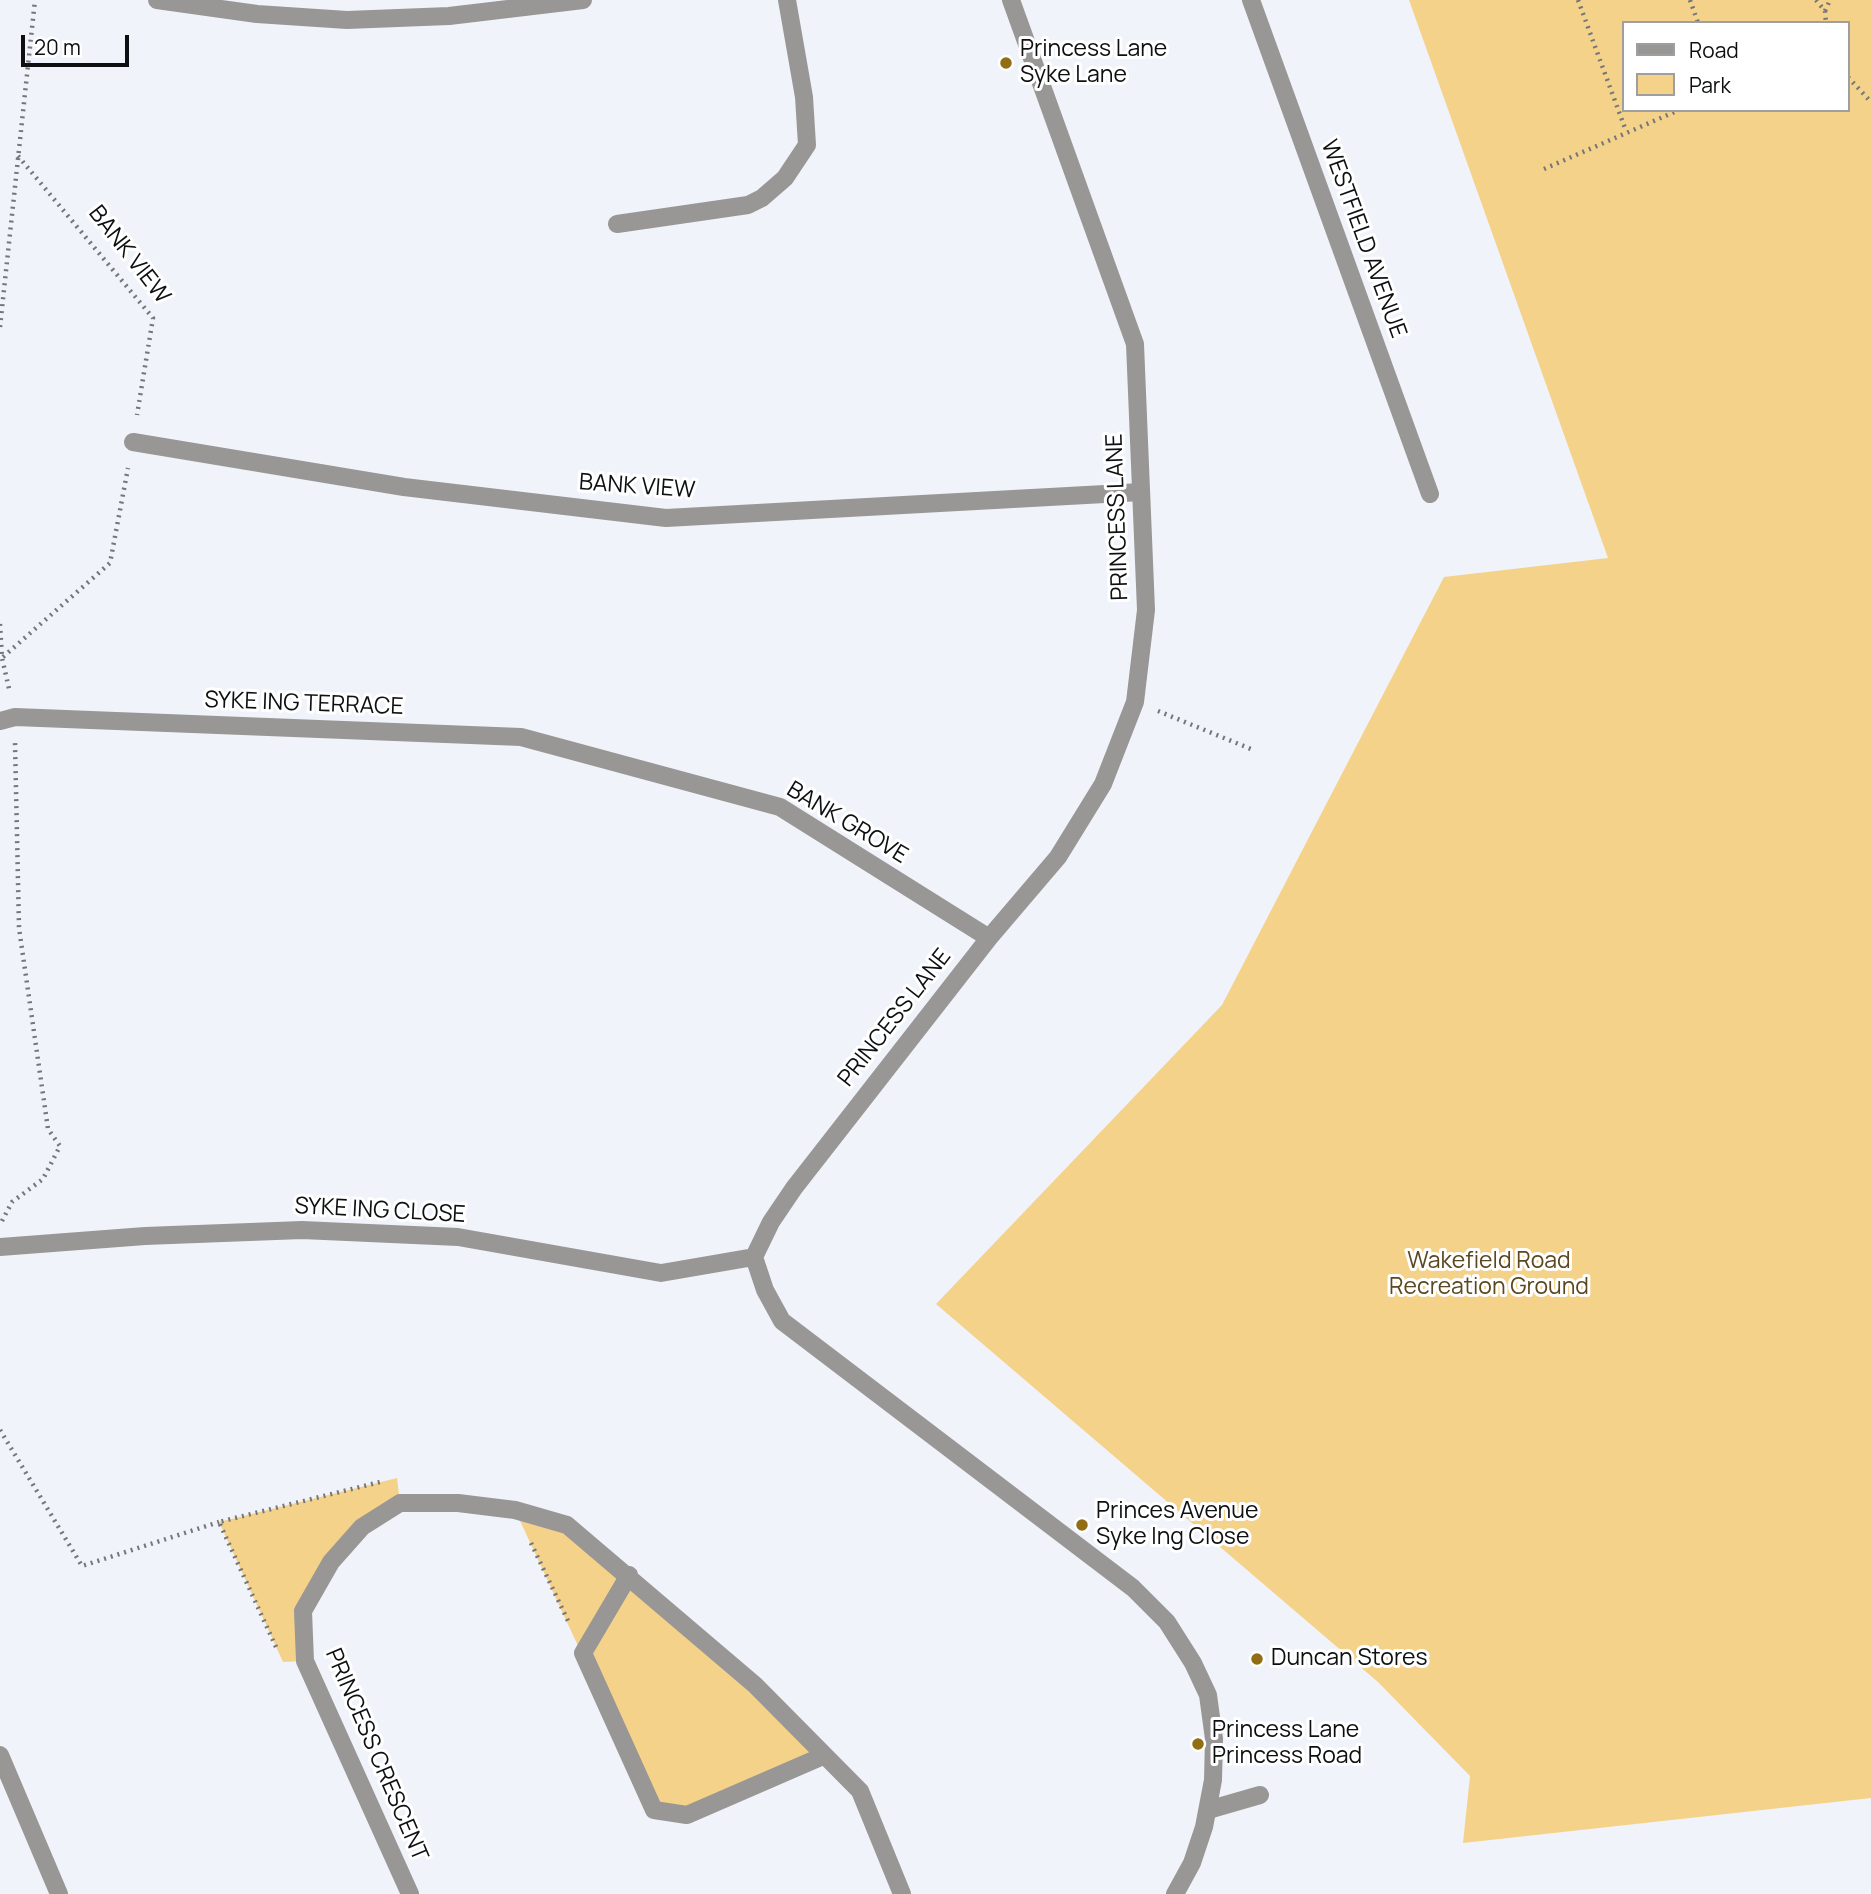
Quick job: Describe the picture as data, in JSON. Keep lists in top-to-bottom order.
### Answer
{
  "streets": {
    "street": [
      "WESTFIELD AVENUE",
      "BANK VIEW",
      "PRINCESS LANE",
      "SYKE ING TERRACE",
      "BANK GROVE",
      "SYKE ING CLOSE",
      "PRINCESS CRESCENT"
    ]
  },
  "crossings": [
    ["BANK VIEW", "PRINCESS LANE"],
    ["PRINCESS LANE", "BANK GROVE"],
    ["PRINCESS LANE", "SYKE ING CLOSE"],
    ["SYKE ING TERRACE", "BANK GROVE"]
  ],
  "parks": ["Wakefield Road Recreation Ground"],
  "places": [
    "Princess Lane Syke Lane",
    "Princes Avenue Syke Ing Close",
    "Duncan Stores",
    "Princess Lane Princess Road"
  ],
  "legend": ["Road", "Park"],
  "scale_bar": "20 m"
}
